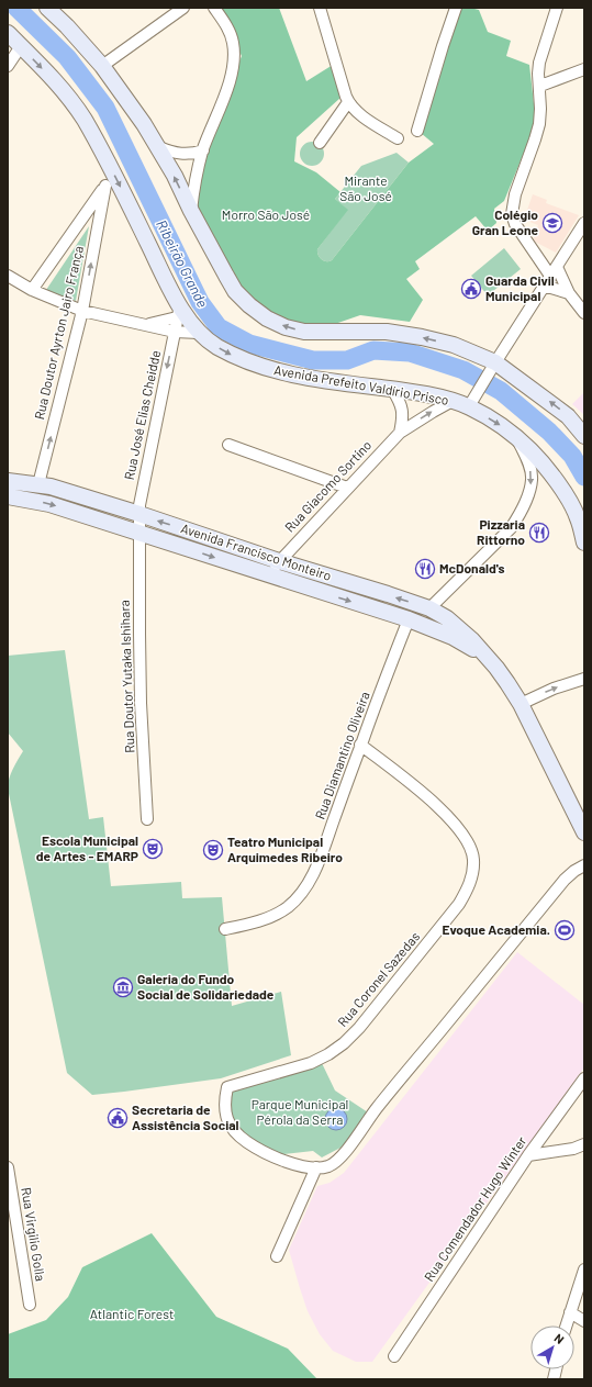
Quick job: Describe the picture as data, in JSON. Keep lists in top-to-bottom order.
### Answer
{
  "streets": {
    "main road": ["Avenida Prefeito Valdírio Prisco", "Avenida Francisco Monteiro"],
    "street": [
      "Rua Doutor Ayrton Jairo França",
      "Rua José Elias Cheidde",
      "Rua Giacomo Sortino",
      "Rua Doutor Yutaka Ishihara",
      "Rua Diamantino Oliveira",
      "Rua Coronel Sazedas",
      "Rua Comendador Hugo Winter",
      "Rua Virgilio Golla"
    ]
  },
  "crossings": [
    ["Rua Doutor Ayrton Jairo França", "Avenida Francisco Monteiro"],
    ["Avenida Prefeito Valdírio Prisco", "Rua José Elias Cheidde"],
    ["Avenida Prefeito Valdírio Prisco", "Rua Giacomo Sortino"],
    ["Rua José Elias Cheidde", "Avenida Francisco Monteiro"],
    ["Rua José Elias Cheidde", "Rua Doutor Yutaka Ishihara"],
    ["Rua Giacomo Sortino", "Avenida Francisco Monteiro"],
    ["Avenida Francisco Monteiro", "Rua Doutor Yutaka Ishihara"],
    ["Avenida Francisco Monteiro", "Rua Diamantino Oliveira"],
    ["Rua Diamantino Oliveira", "Rua Coronel Sazedas"]
  ],
  "one_way": ["Rua José Elias Cheidde"],
  "water": ["Ribeirão Grande"],
  "parks": [
    "Mirante São José",
    "Morro São José",
    "Parque Municipal Pérola da Serra",
    "Atlantic Forest"
  ],
  "places": {
    "school or university": ["Colégio Gran Leone"],
    "public building": ["Guarda Civil Municipal", "Secretaria de Assistência Social"],
    "restaurant": ["Pizzaria Rittorno", "McDonald's"],
    "theatre": ["Escola Municipal de Artes - EMARP", "Teatro Municipal Arquimedes Ribeiro"],
    "sports": ["Evoque Academia."],
    "museum": ["Galeria do Fundo Social de Solidariedade"]
  },
  "north": "top right"
}
